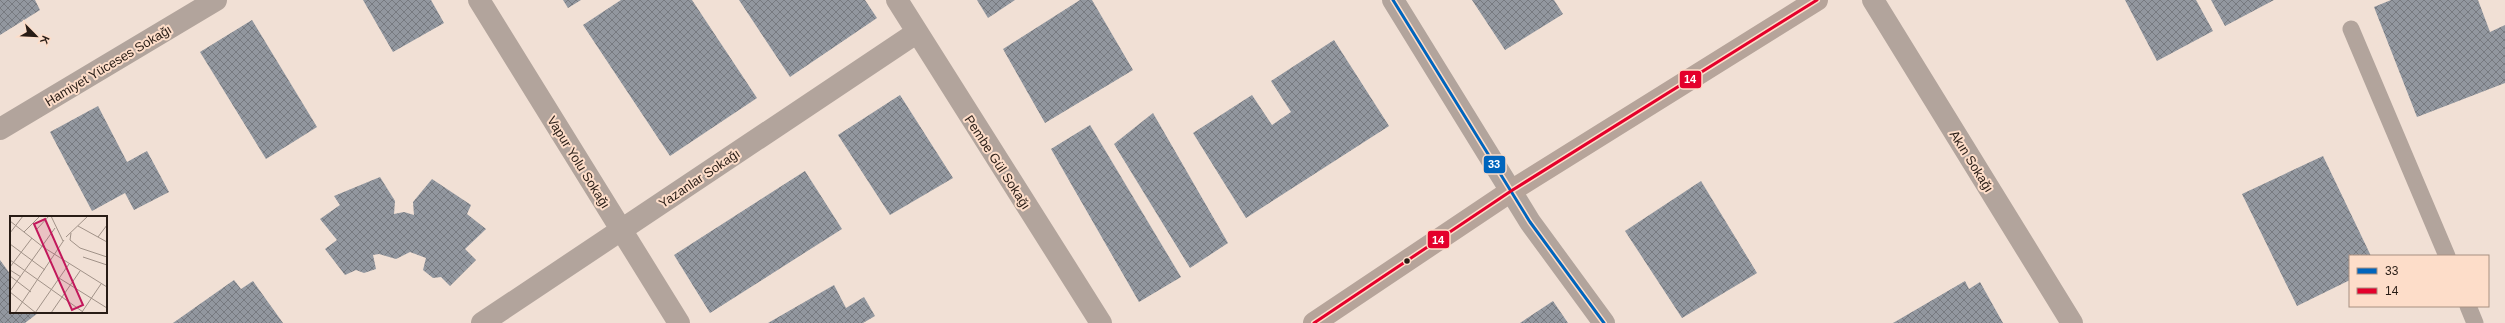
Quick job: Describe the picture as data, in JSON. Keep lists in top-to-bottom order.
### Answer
{
  "streets": {
    "street": [
      "Hamiyet Yüceses Sokağı",
      "Akın Sokağı",
      "Vapur Yolu Sokağı",
      "Pembe Gül Sokağı",
      "Yazanlar Sokağı"
    ]
  },
  "crossings": [
    ["Vapur Yolu Sokağı", "Yazanlar Sokağı"],
    ["Pembe Gül Sokağı", "Yazanlar Sokağı"]
  ],
  "lines": ["transit line 33", "transit line 14"],
  "legend": ["33", "14"],
  "north": "bottom right"
}
